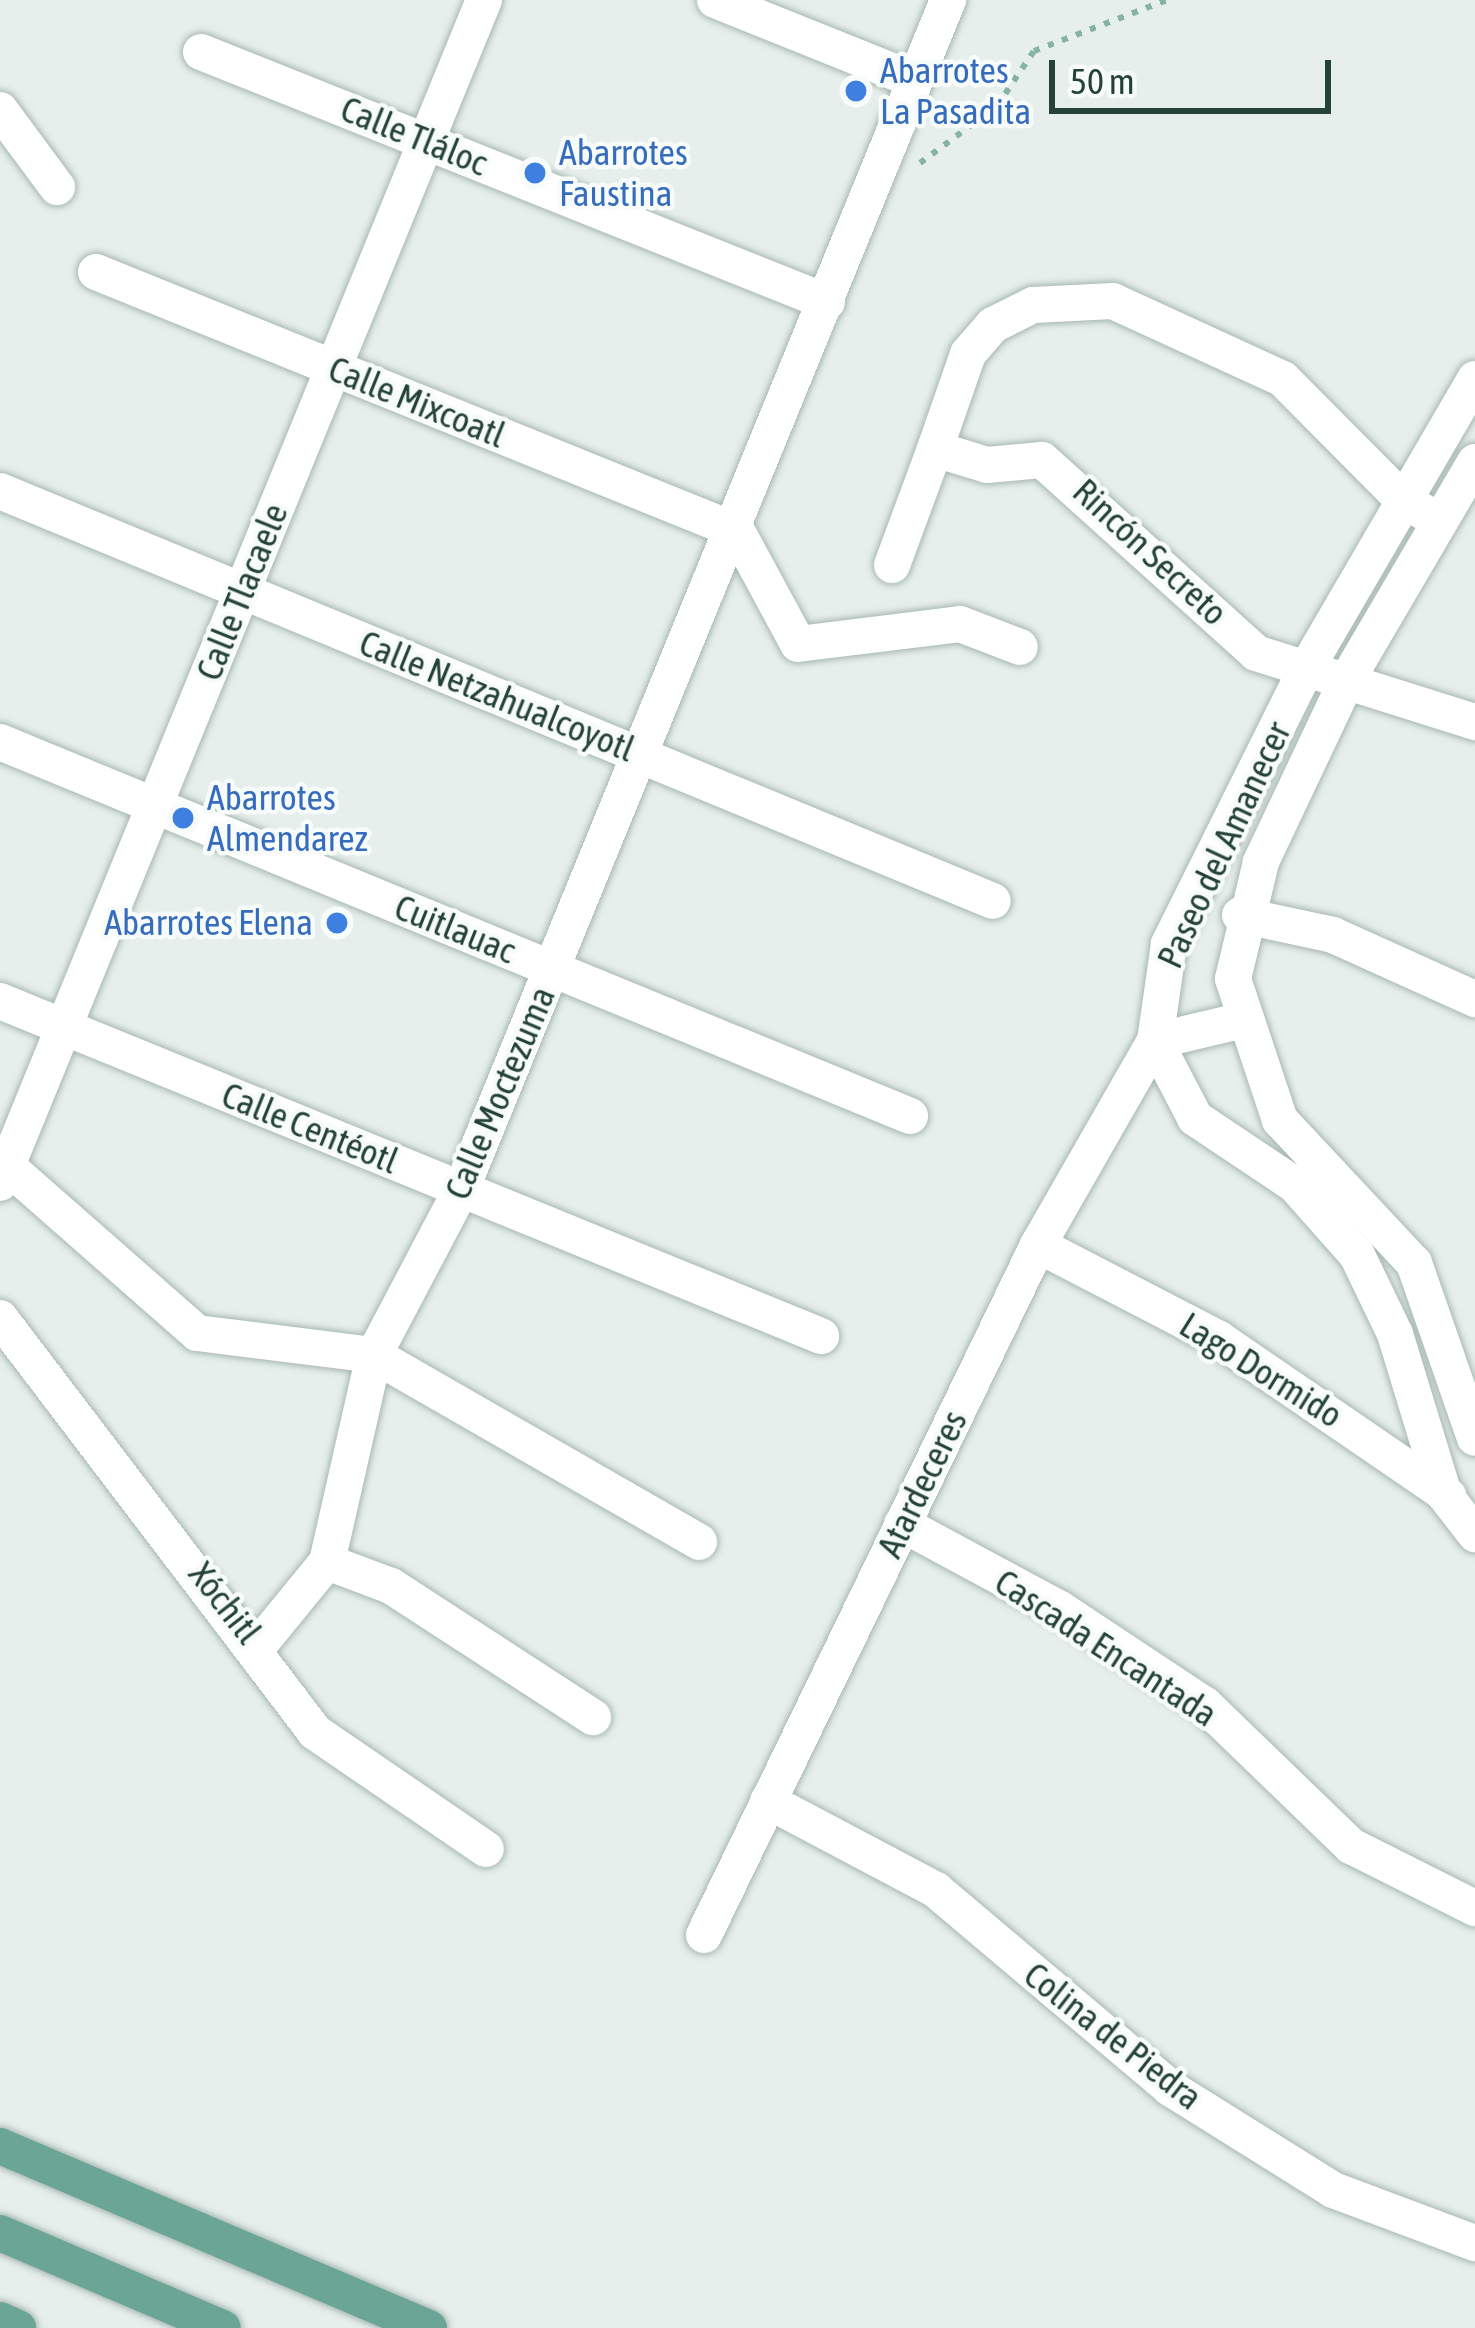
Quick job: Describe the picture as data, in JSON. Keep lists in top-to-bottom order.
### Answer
{
  "streets": {
    "street": [
      "Calle Tláloc",
      "Calle Mixcoatl",
      "Rincón Secreto",
      "Calle Tlacaele",
      "Calle Netzahualcoyotl",
      "Paseo del Amanecer",
      "Cuitlauac",
      "Calle Moctezuma",
      "Calle Centéotl",
      "Lago Dormido",
      "Atardeceres",
      "Xóchitl",
      "Cascada Encantada",
      "Colina de Piedra"
    ]
  },
  "crossings": [
    ["Calle Tláloc", "Calle Tlacaele"],
    ["Calle Tláloc", "Calle Moctezuma"],
    ["Calle Mixcoatl", "Calle Tlacaele"],
    ["Calle Mixcoatl", "Calle Moctezuma"],
    ["Rincón Secreto", "Paseo del Amanecer"],
    ["Calle Tlacaele", "Calle Netzahualcoyotl"],
    ["Calle Tlacaele", "Cuitlauac"],
    ["Calle Tlacaele", "Calle Centéotl"],
    ["Calle Netzahualcoyotl", "Calle Moctezuma"],
    ["Paseo del Amanecer", "Atardeceres"],
    ["Cuitlauac", "Calle Moctezuma"],
    ["Calle Moctezuma", "Calle Centéotl"],
    ["Calle Moctezuma", "Xóchitl"],
    ["Lago Dormido", "Atardeceres"],
    ["Atardeceres", "Cascada Encantada"],
    ["Atardeceres", "Colina de Piedra"]
  ],
  "places": [
    "Abarrotes La Pasadita",
    "Abarrotes Faustina",
    "Abarrotes Almendarez",
    "Abarrotes Elena"
  ],
  "scale_bar": "50 m"
}
